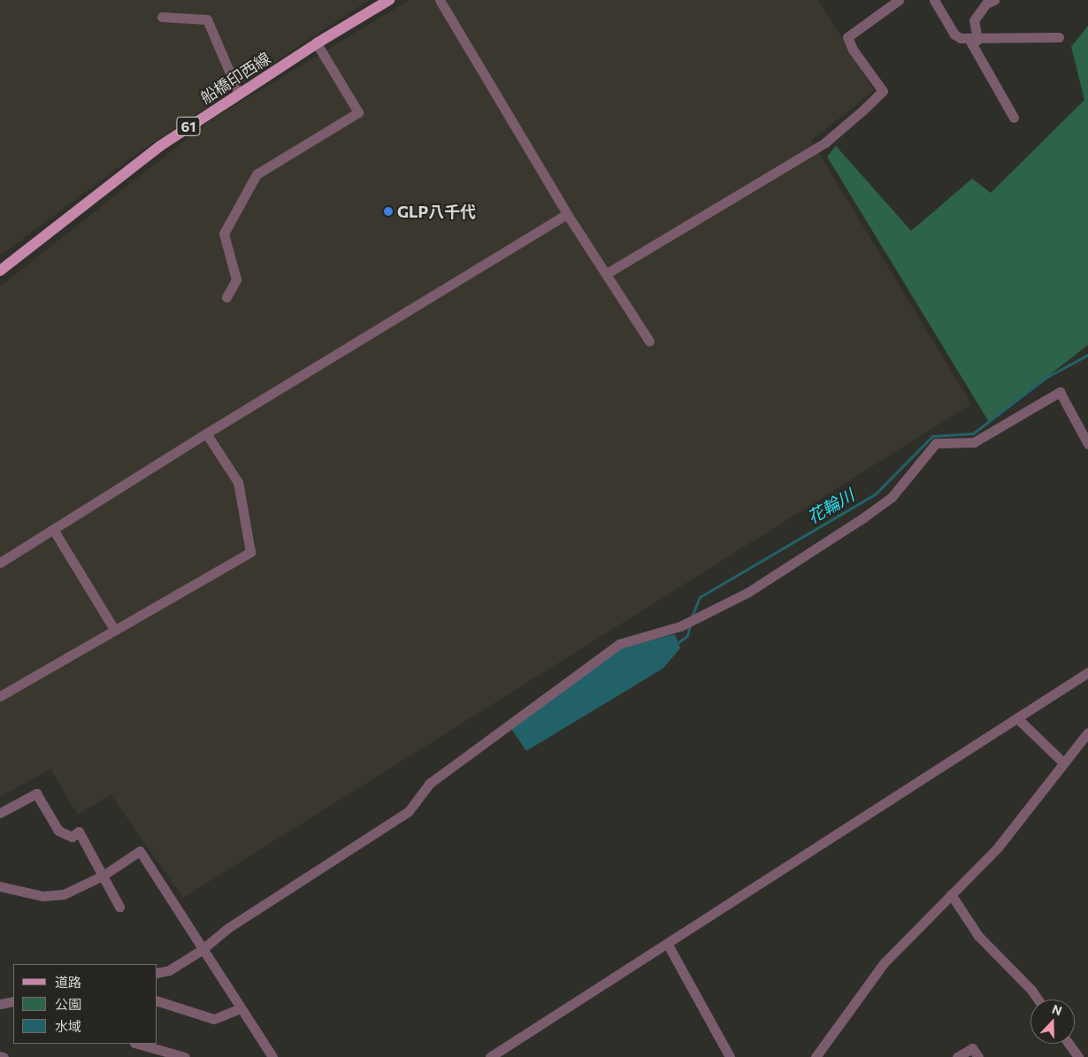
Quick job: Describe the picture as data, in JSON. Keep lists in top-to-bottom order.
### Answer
{
  "streets": {
    "main road": ["船橋印西線", "61"]
  },
  "water": ["花輪川"],
  "places": ["GLP八千代"],
  "legend": ["道路", "公園", "水域"],
  "north": "top"
}
